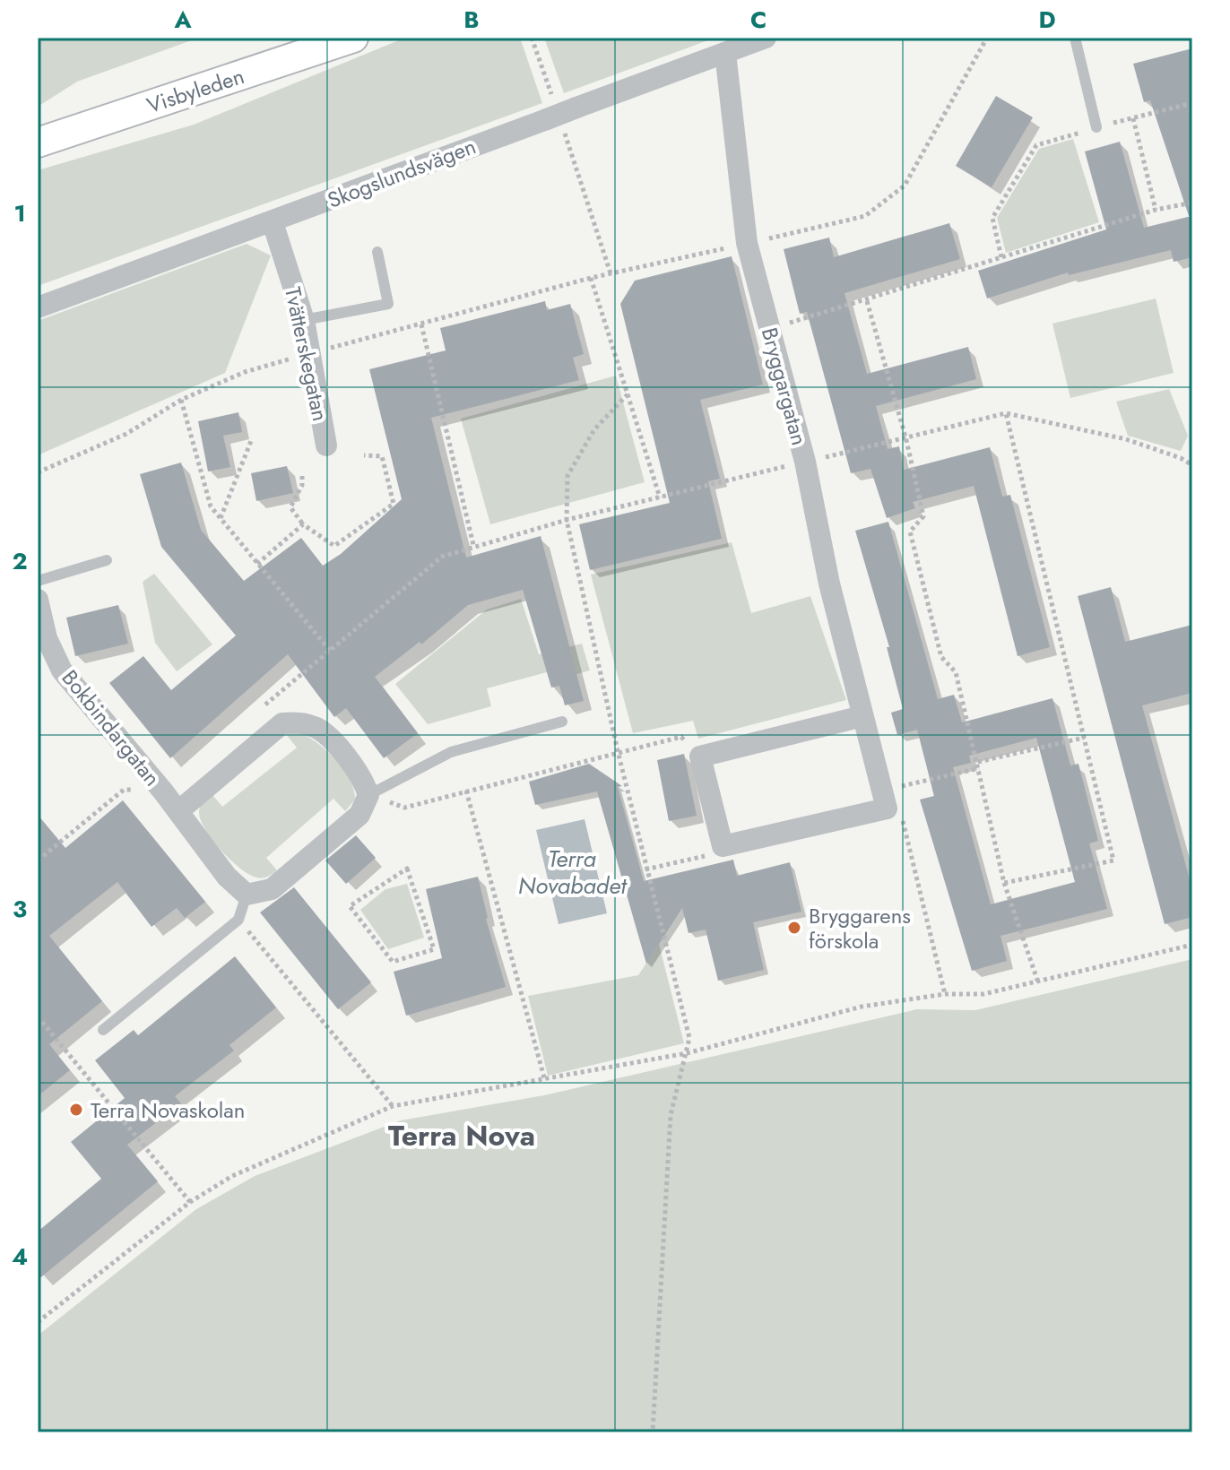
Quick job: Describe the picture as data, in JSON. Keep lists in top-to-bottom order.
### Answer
{
  "streets": {
    "main road": ["Visbyleden"],
    "street": [
      "Skogslundsvägen",
      "Tvätterskegatan",
      "Bryggargatan",
      "Bokbindargatan"
    ]
  },
  "crossings": [
    ["Skogslundsvägen", "Tvätterskegatan"],
    ["Skogslundsvägen", "Bryggargatan"]
  ],
  "districts": ["Terra Nova"],
  "water": ["Terra Novabadet"],
  "places": ["Bryggarens förskola", "Terra Novaskolan"],
  "grid": {
    "columns": [
      "A",
      "B",
      "C",
      "D"
    ],
    "rows": [
      "1",
      "2",
      "3",
      "4"
    ]
  }
}
